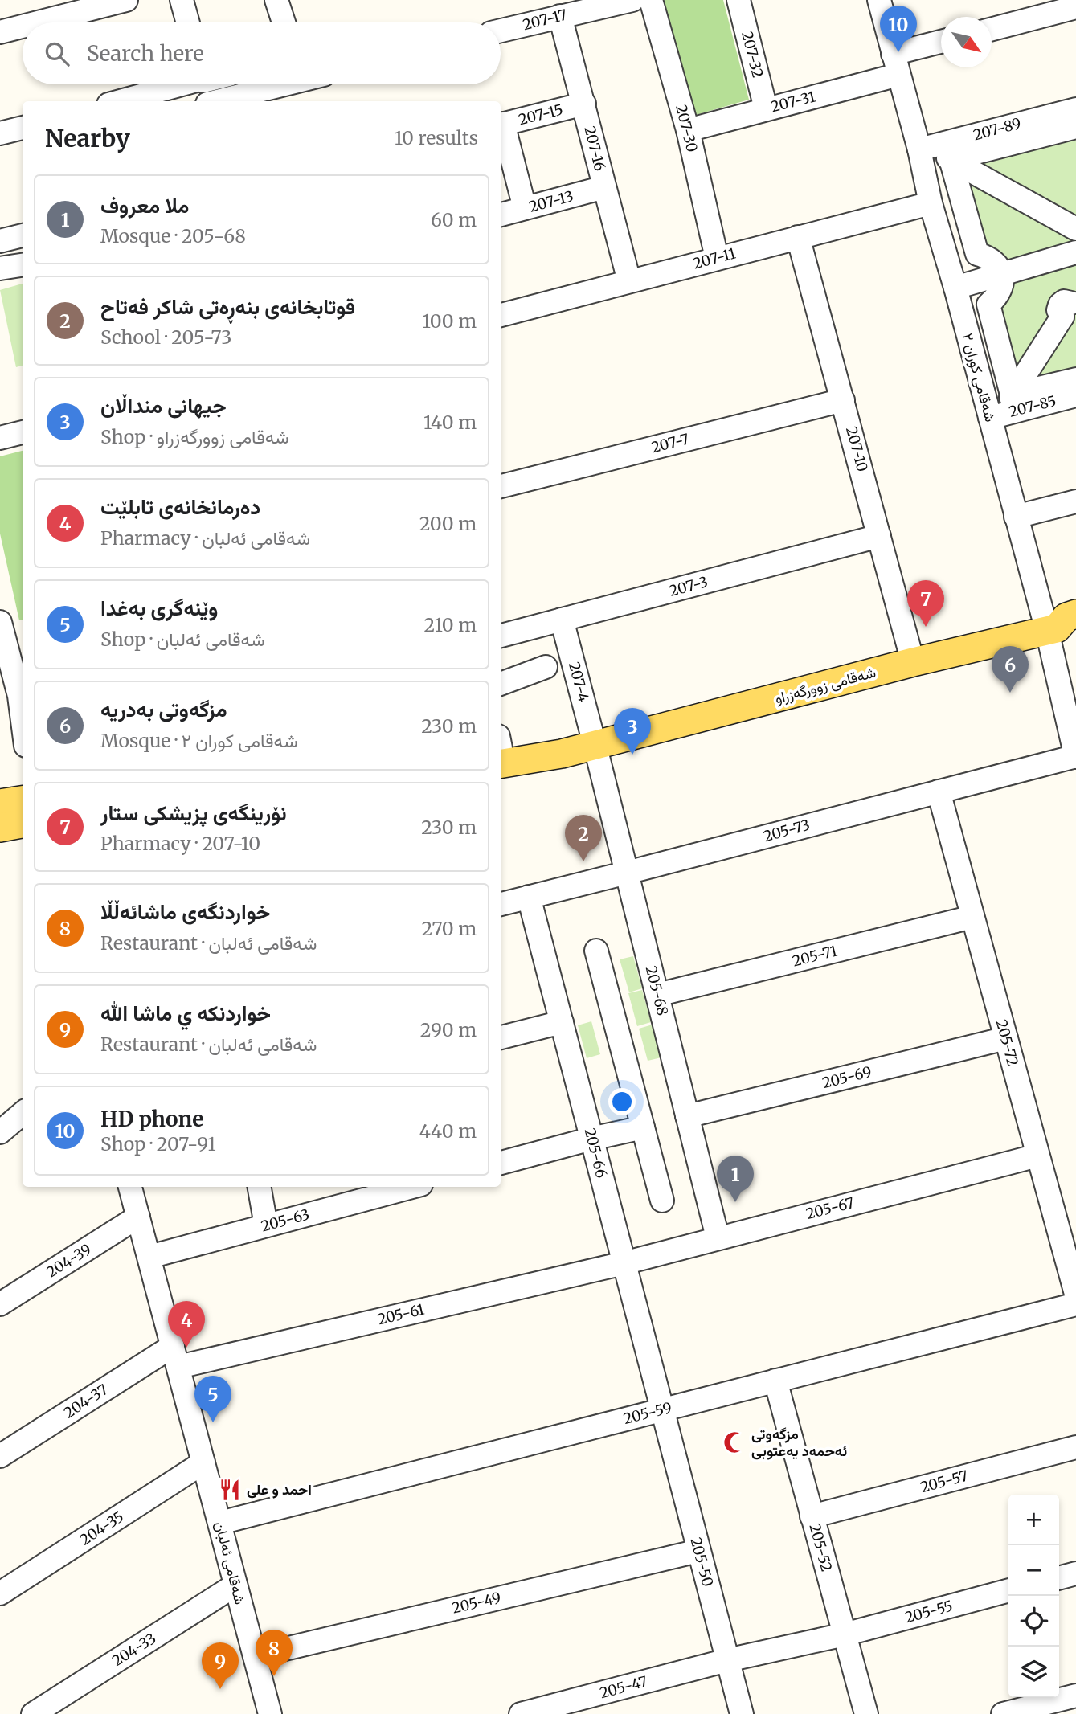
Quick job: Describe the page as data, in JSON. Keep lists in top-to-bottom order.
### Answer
{
  "streets": {
    "main road": ["شەقامی زوورگەزراو"],
    "street": [
      "207-17",
      "207-32",
      "207-31",
      "207-15",
      "207-30",
      "207-89",
      "207-16",
      "207-13",
      "207-11",
      "شەقامی کوران ٢",
      "207-85",
      "207-7",
      "207-10",
      "207-3",
      "207-4",
      "205-73",
      "205-71",
      "205-68",
      "205-72",
      "205-69",
      "205-66",
      "205-67",
      "205-63",
      "204-39",
      "205-61",
      "204-37",
      "205-59",
      "205-57",
      "204-35",
      "205-52",
      "205-50",
      "شەقامی ئەلبان",
      "205-49",
      "205-55",
      "204-33",
      "205-47"
    ]
  },
  "crossings": [
    ["207-17", "207-16"],
    ["207-32", "207-31"],
    ["207-31", "207-30"],
    ["207-31", "شەقامی کوران ٢"],
    ["207-15", "207-16"],
    ["207-30", "207-11"],
    ["207-89", "شەقامی کوران ٢"],
    ["207-16", "207-13"],
    ["207-16", "207-11"],
    ["207-11", "شەقامی کوران ٢"],
    ["207-11", "207-10"],
    ["شەقامی کوران ٢", "207-85"],
    ["شەقامی کوران ٢", "شەقامی زوورگەزراو"],
    ["شەقامی کوران ٢", "205-73"],
    ["207-7", "207-10"],
    ["207-10", "207-3"],
    ["207-10", "شەقامی زوورگەزراو"],
    ["207-3", "207-4"],
    ["207-4", "شەقامی زوورگەزراو"],
    ["207-4", "205-68"],
    ["شەقامی زوورگەزراو", "205-68"],
    ["205-73", "205-68"],
    ["205-73", "205-72"],
    ["205-73", "205-66"],
    ["205-71", "205-68"],
    ["205-71", "205-72"],
    ["205-68", "205-69"],
    ["205-68", "205-67"],
    ["205-72", "205-69"],
    ["205-72", "205-67"],
    ["205-66", "205-67"],
    ["205-66", "205-61"],
    ["205-66", "205-59"],
    ["205-66", "205-50"],
    ["205-67", "205-61"],
    ["205-63", "شەقامی ئەلبان"],
    ["204-39", "شەقامی ئەلبان"],
    ["205-61", "204-37"],
    ["205-61", "شەقامی ئەلبان"],
    ["204-37", "شەقامی ئەلبان"],
    ["205-59", "205-52"],
    ["205-59", "205-50"],
    ["205-59", "شەقامی ئەلبان"],
    ["205-57", "205-52"],
    ["204-35", "شەقامی ئەلبان"],
    ["205-52", "205-55"],
    ["205-50", "205-49"],
    ["205-50", "205-55"],
    ["205-50", "205-47"],
    ["شەقامی ئەلبان", "205-49"],
    ["شەقامی ئەلبان", "204-33"],
    ["205-55", "205-47"]
  ],
  "places": {
    "mosque": ["مزگەوتی ئەحمەد یەعتوبی"],
    "restaurant": ["احمد و علی"]
  },
  "north": "bottom right",
  "page": {
    "pins": [
      "10",
      "7",
      "6",
      "3",
      "2",
      "1",
      "4",
      "5",
      "8",
      "9"
    ],
    "search": "Search here",
    "heading": ["Nearby", "10 results"],
    "list": [
      {
        "mark": "1",
        "name": "ملا معروف",
        "note": "Mosque · 205-68",
        "value": "60 m"
      },
      {
        "mark": "2",
        "name": "قوتابخانەی بنەڕەتی شاكر فەتاح",
        "note": "School · 205-73",
        "value": "100 m"
      },
      {
        "mark": "3",
        "name": "جیهانی منداڵان",
        "note": "Shop · شەقامی زوورگەزراو",
        "value": "140 m"
      },
      {
        "mark": "4",
        "name": "دەرمانخانەی تابلێت",
        "note": "Pharmacy · شەقامی ئەلبان",
        "value": "200 m"
      },
      {
        "mark": "5",
        "name": "وێنەگری بەغدا",
        "note": "Shop · شەقامی ئەلبان",
        "value": "210 m"
      },
      {
        "mark": "6",
        "name": "مزگه‌وتی به‌دریه",
        "note": "Mosque · شەقامی کوران ٢",
        "value": "230 m"
      },
      {
        "mark": "7",
        "name": "نۆرینگەی پزیشکی ستار",
        "note": "Pharmacy · 207-10",
        "value": "230 m"
      },
      {
        "mark": "8",
        "name": "خواردنگەی ماشائەڵڵا",
        "note": "Restaurant · شەقامی ئەلبان",
        "value": "270 m"
      },
      {
        "mark": "9",
        "name": "خواردنكه ي ماشا الله",
        "note": "Restaurant · شەقامی ئەلبان",
        "value": "290 m"
      },
      {
        "mark": "10",
        "name": "HD phone",
        "note": "Shop · 207-91",
        "value": "440 m"
      }
    ],
    "map_buttons": ["+", "−"]
  }
}
